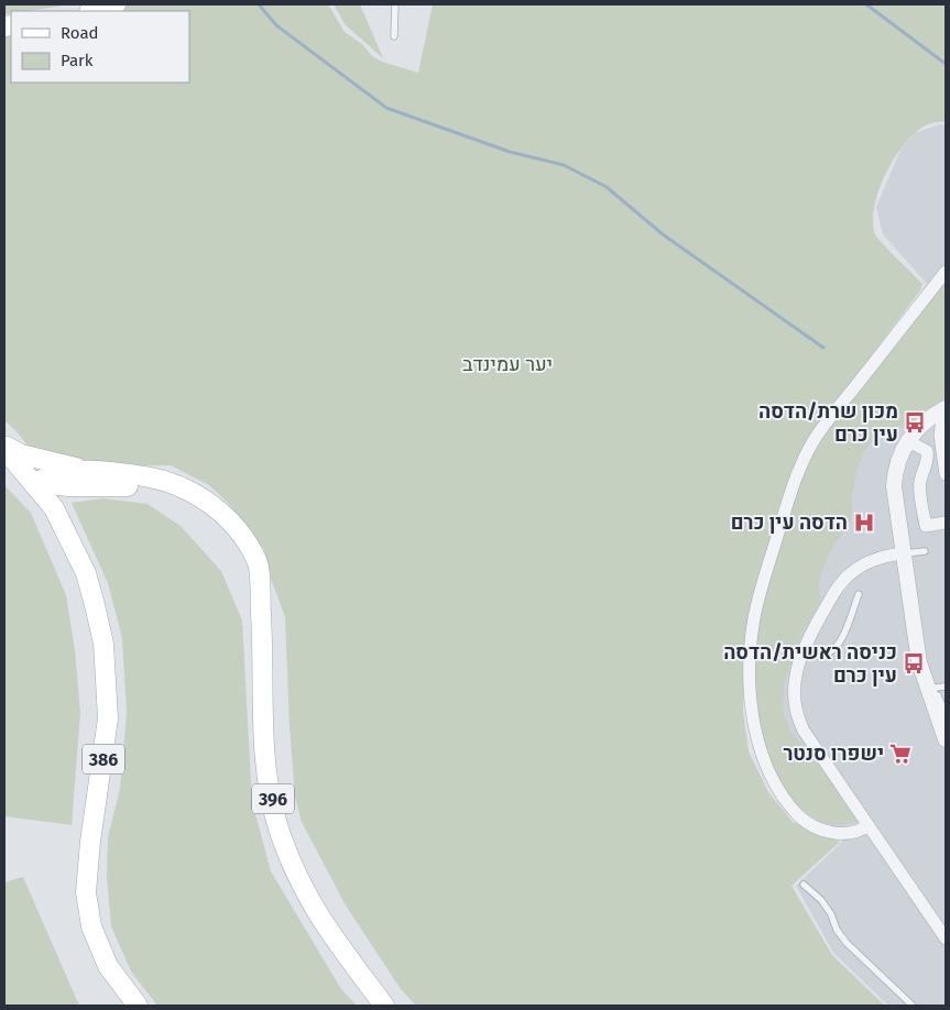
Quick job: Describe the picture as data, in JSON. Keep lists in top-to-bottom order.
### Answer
{
  "streets": {
    "main road": ["386", "396"]
  },
  "parks": ["יער עמינדב"],
  "places": {
    "bus stop": ["מכון שרת/הדסה עין כרם", "כניסה ראשית/הדסה עין כרם"],
    "hospital": ["הדסה עין כרם"],
    "supermarket": ["ישפרו סנטר"]
  },
  "legend": ["Road", "Park"]
}
